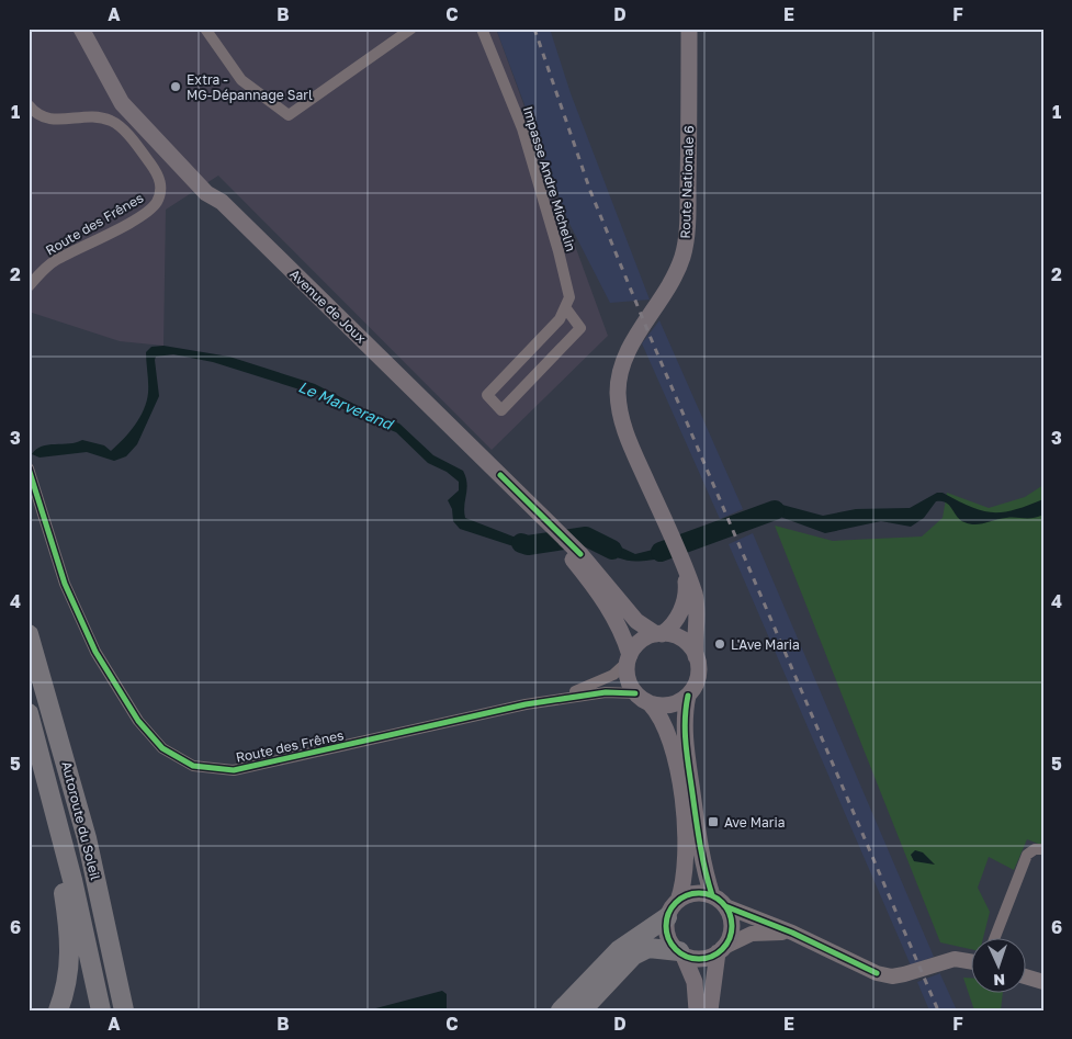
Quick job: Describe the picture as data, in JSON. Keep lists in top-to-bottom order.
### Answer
{
  "streets": {
    "highway": ["Autoroute du Soleil"],
    "main road": ["Route Nationale 6", "Avenue de Joux"],
    "street": ["Impasse Andre Michelin", "Route des Frênes"]
  },
  "crossings": [
    ["Route Nationale 6", "Route des Frênes"],
    ["Route Nationale 6", "Avenue de Joux"],
    ["Route des Frênes", "Avenue de Joux"]
  ],
  "water": ["Le Marverand"],
  "places": {
    "other": ["Extra - MG-Dépannage Sarl", "L'Ave Maria"],
    "transit": ["Ave Maria"]
  },
  "north": "bottom",
  "grid": {
    "columns": [
      "A",
      "B",
      "C",
      "D",
      "E",
      "F"
    ],
    "rows": [
      "1",
      "2",
      "3",
      "4",
      "5",
      "6"
    ]
  }
}
